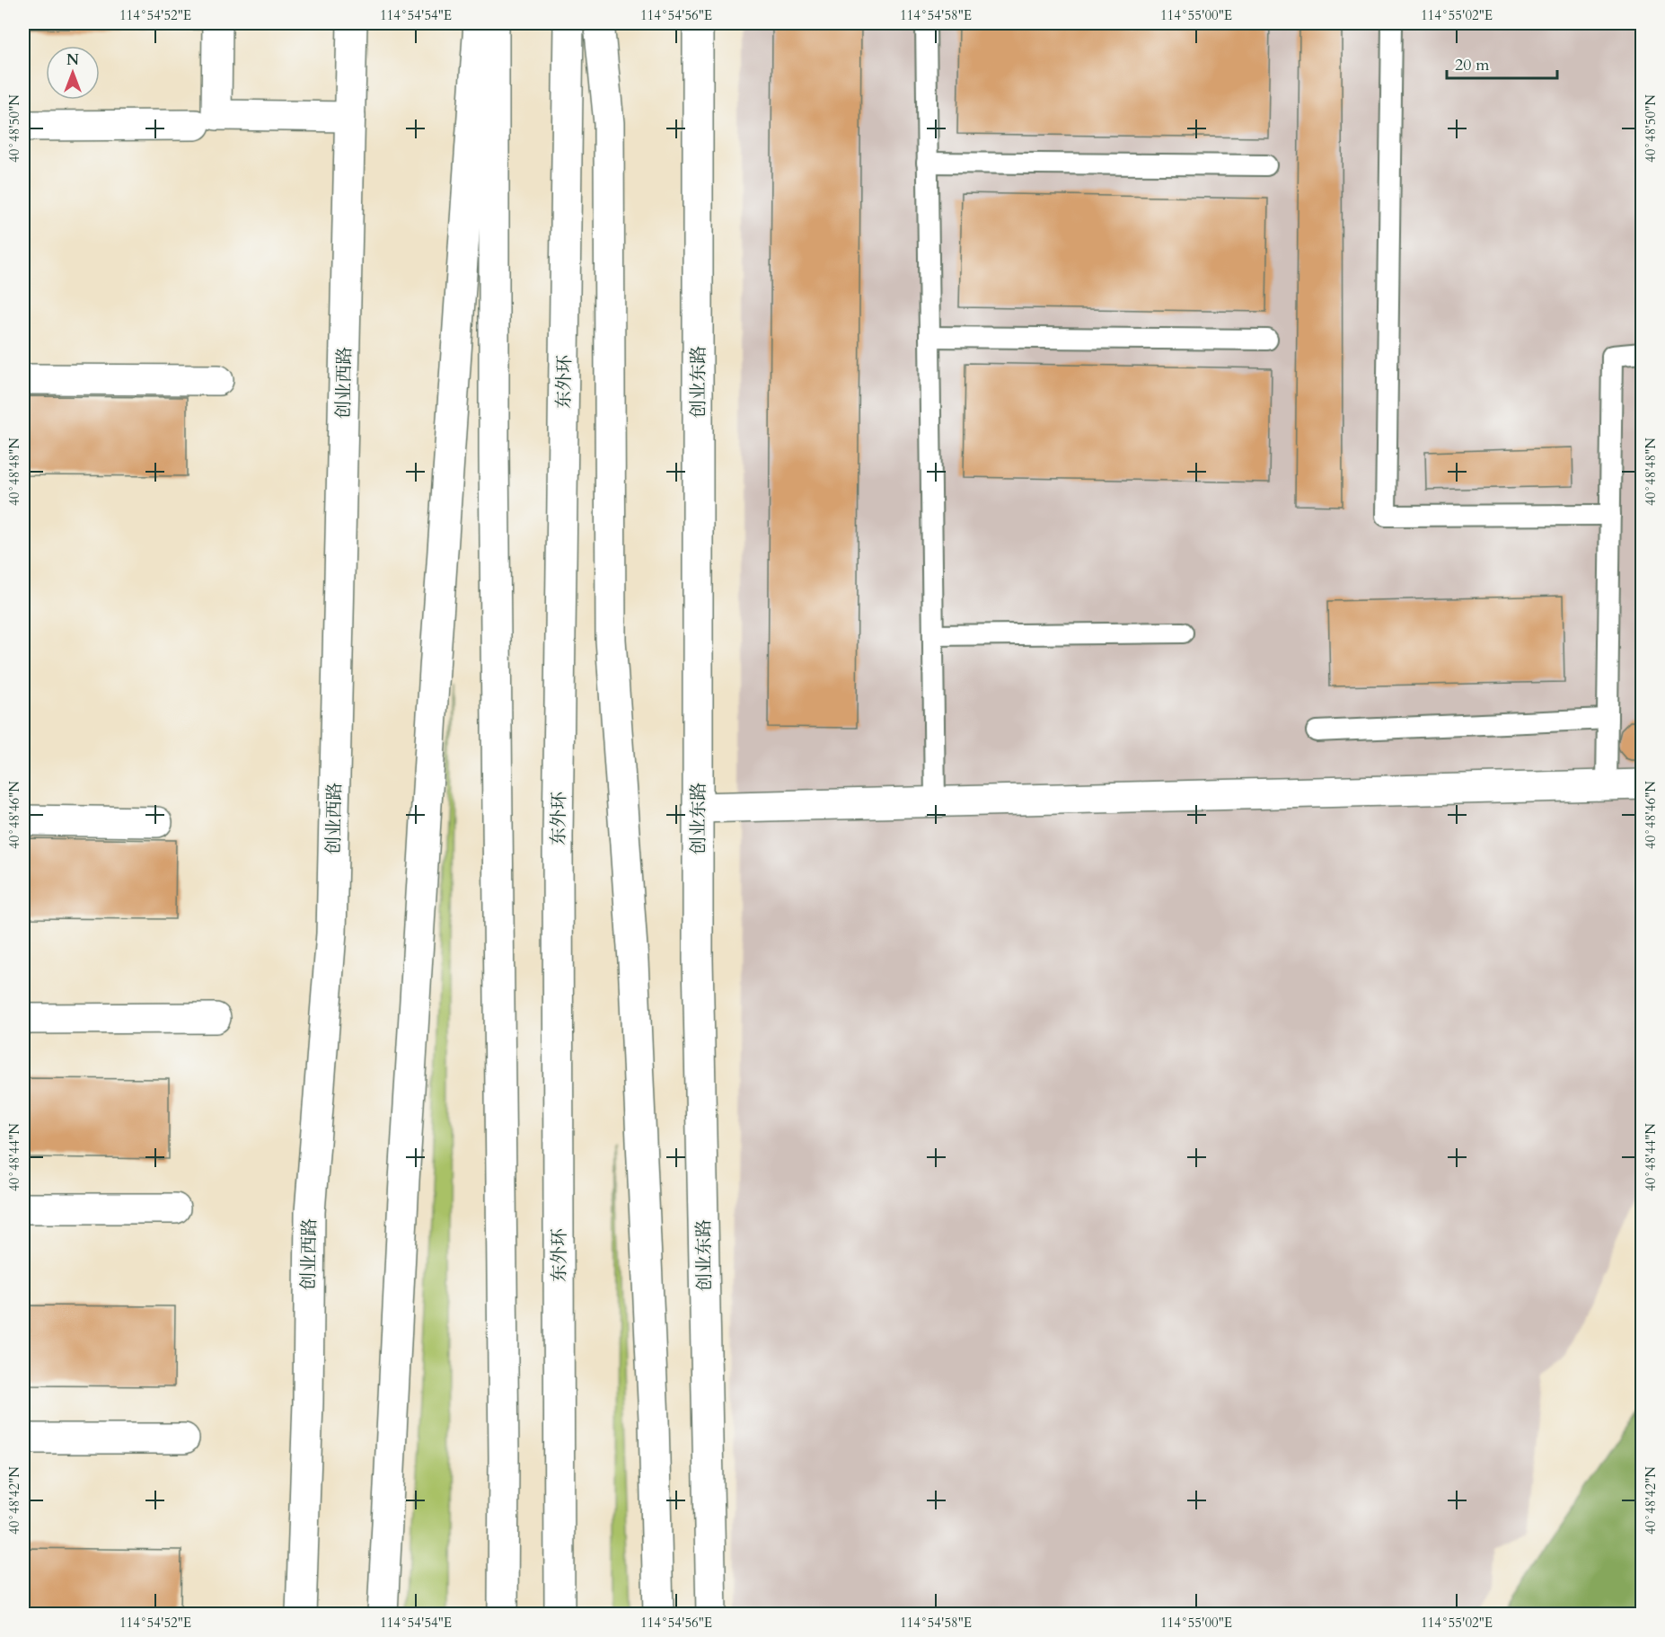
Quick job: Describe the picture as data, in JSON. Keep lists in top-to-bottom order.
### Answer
{
  "streets": {
    "main road": ["东外环", "创业东路", "创业西路"]
  },
  "scale_bar": "20 m",
  "north": "top",
  "coordinates": [
    "114°54'52\"E",
    "114°54'54\"E",
    "114°54'56\"E",
    "114°54'58\"E",
    "114°55'00\"E",
    "114°55'02\"E",
    "40°48'50\"N",
    "40°48'48\"N",
    "40°48'46\"N",
    "40°48'44\"N",
    "40°48'42\"N"
  ]
}
